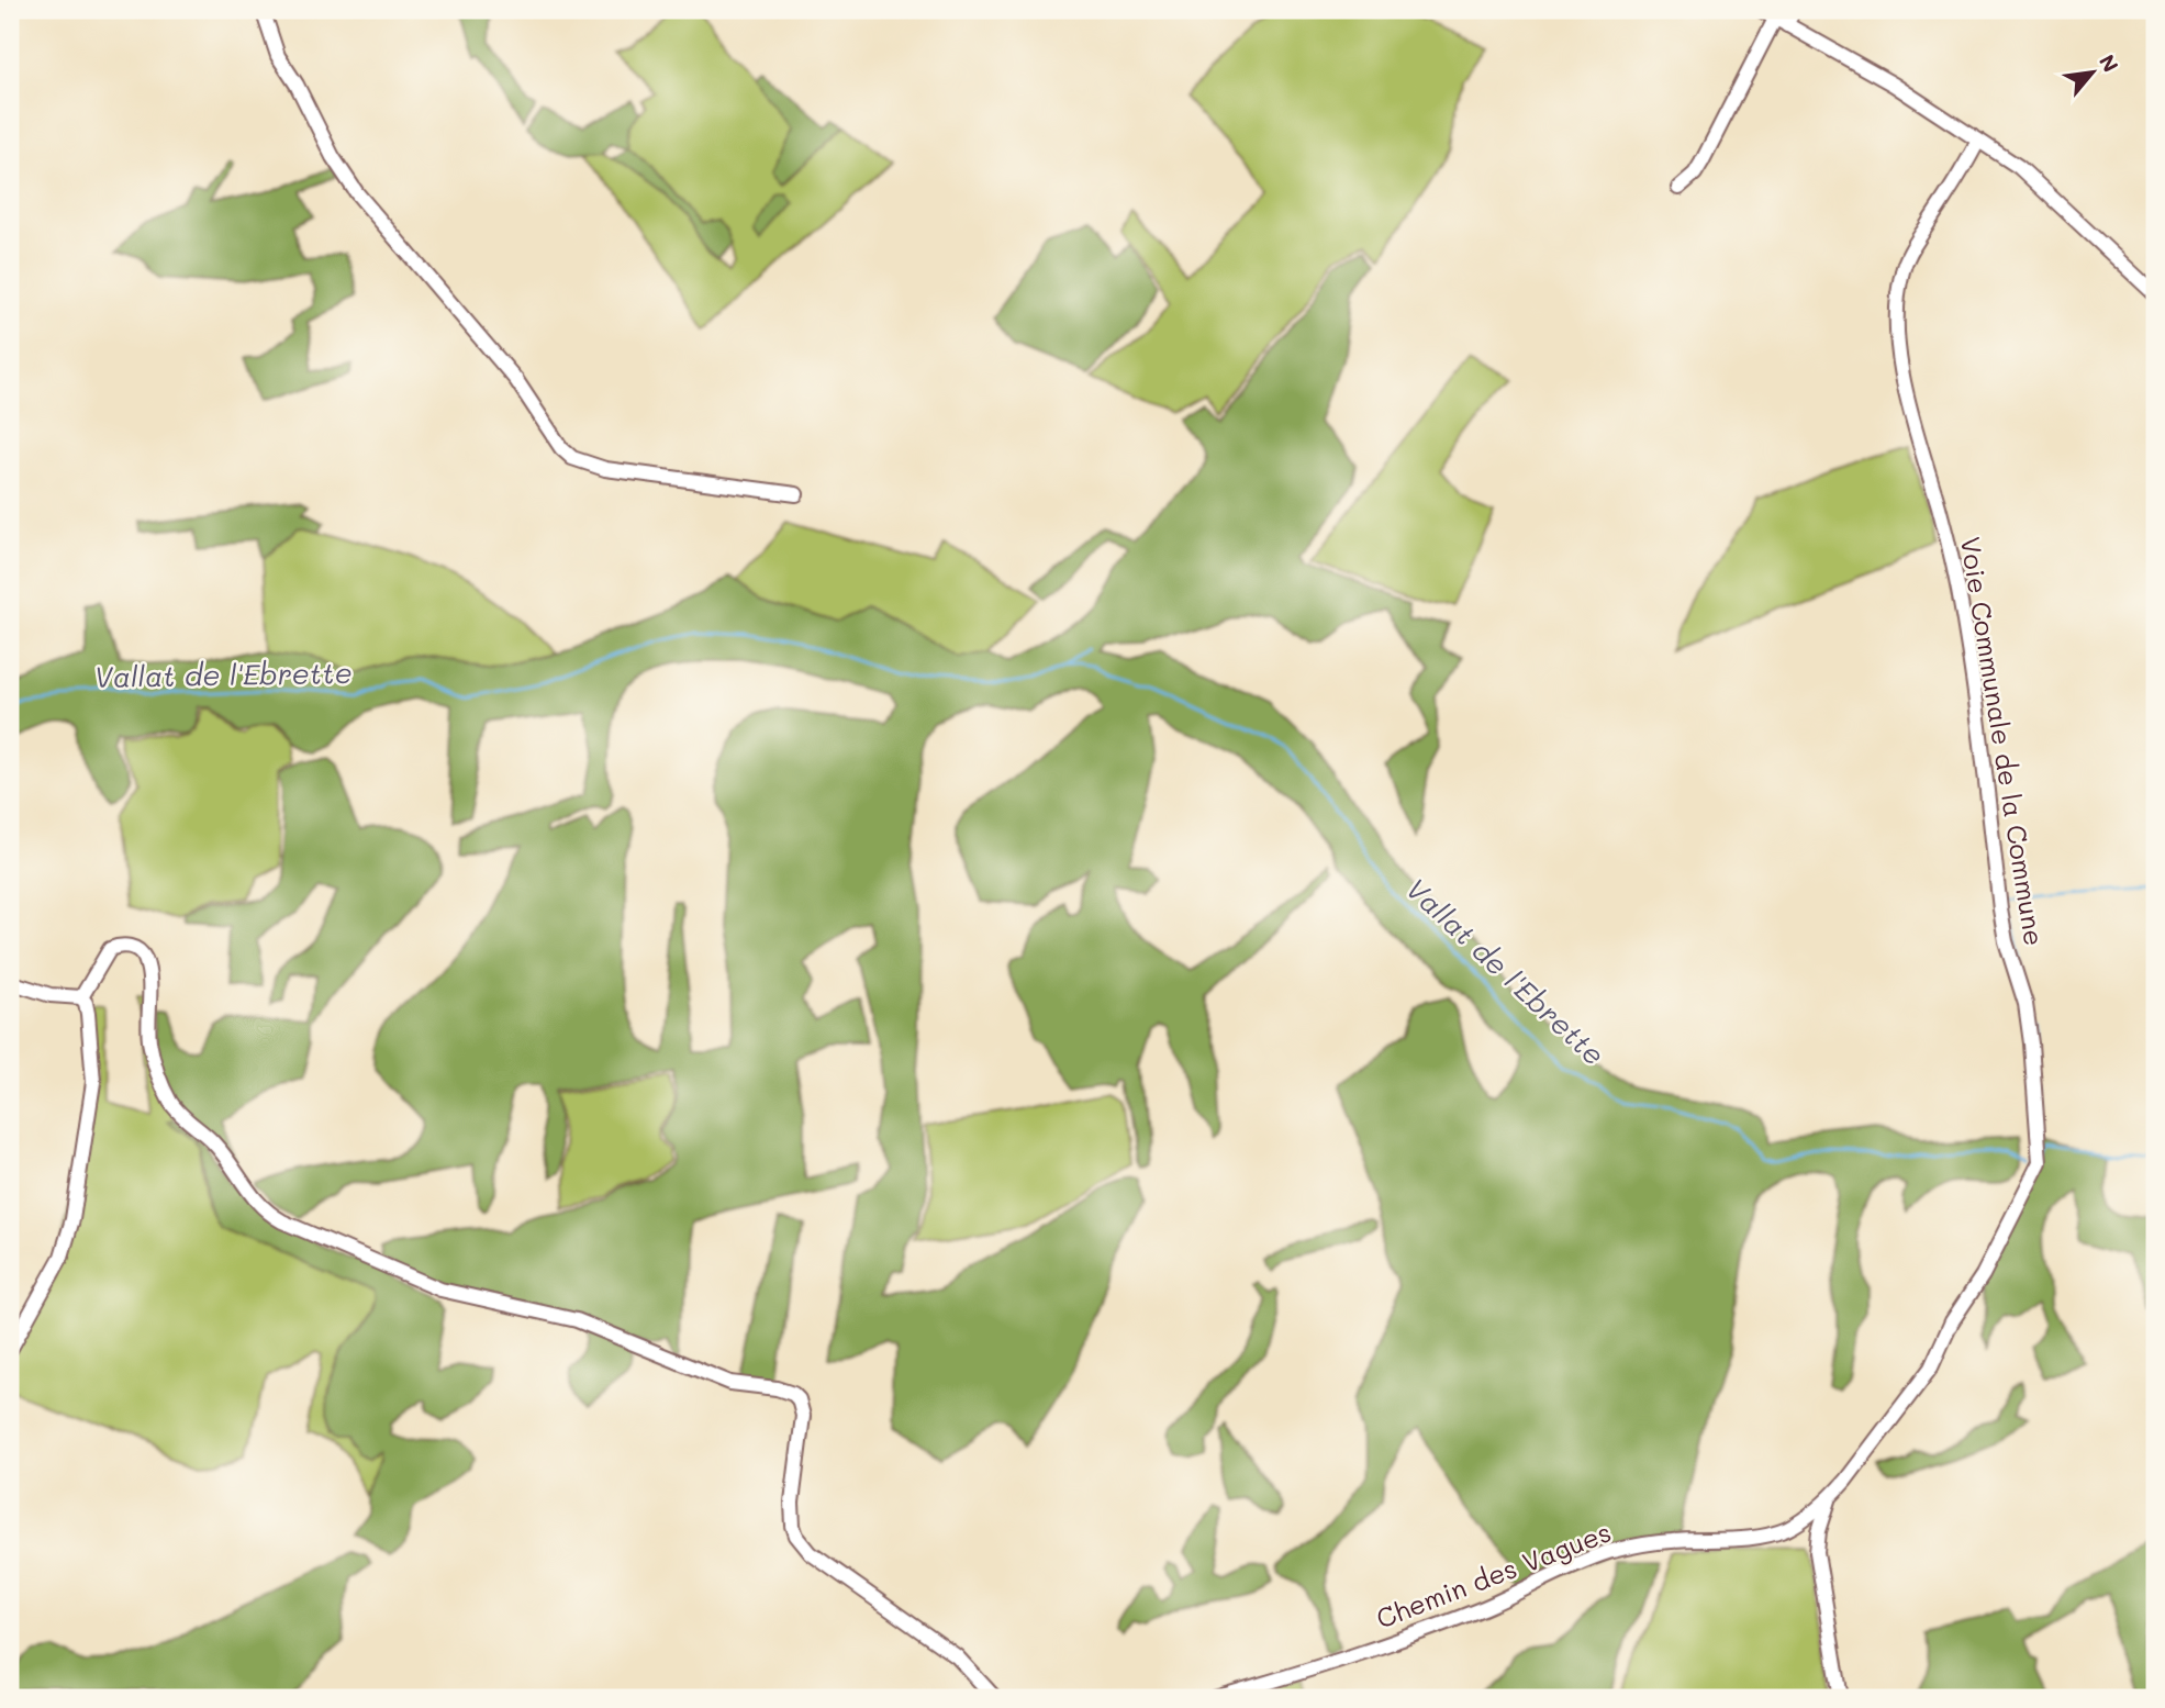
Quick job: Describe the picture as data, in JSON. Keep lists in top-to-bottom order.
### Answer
{
  "streets": {
    "street": ["Voie Communale de la Commune", "Chemin des Vagues"]
  },
  "crossings": [
    ["Voie Communale de la Commune", "Chemin des Vagues"]
  ],
  "water": ["Vallat de l'Ebrette"],
  "north": "top right"
}
